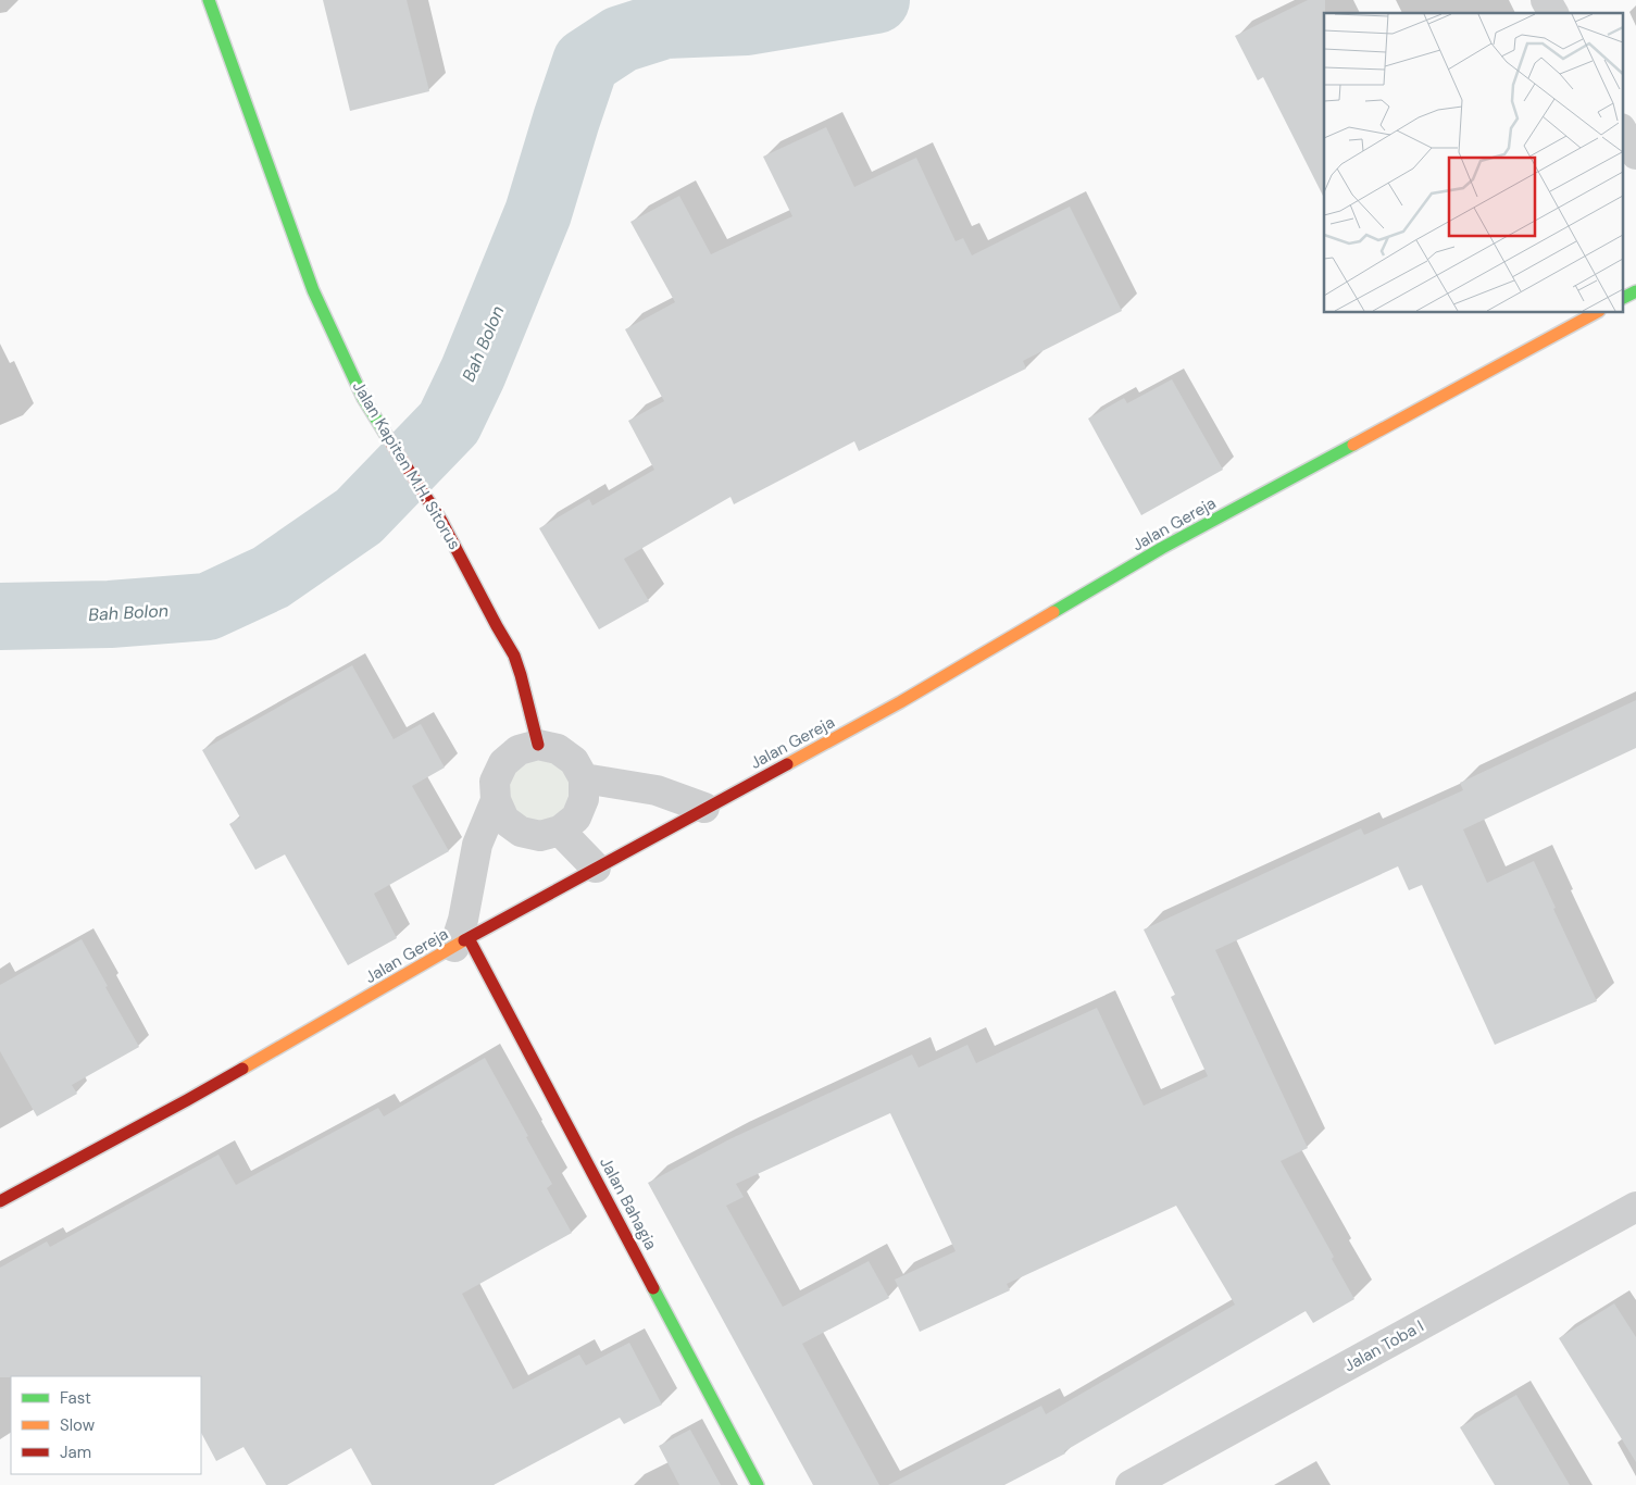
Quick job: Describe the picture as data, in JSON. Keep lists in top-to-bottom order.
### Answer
{
  "streets": {
    "main road": ["Jalan Kapiten M.H. Sitorus", "Jalan Gereja", "Jalan Bahagia"],
    "street": ["Jalan Toba I"]
  },
  "crossings": [
    ["Jalan Gereja", "Jalan Bahagia"]
  ],
  "water": ["Bah Bolon"],
  "legend": ["Fast", "Slow", "Jam"]
}
